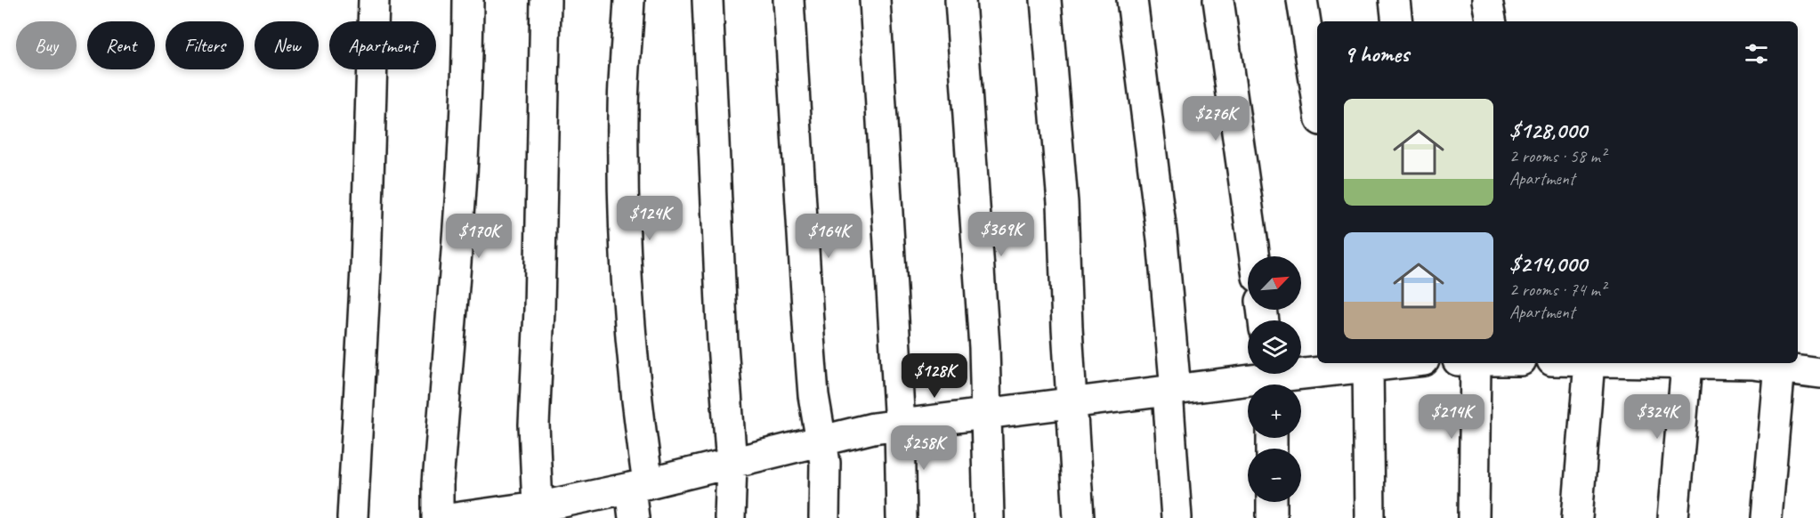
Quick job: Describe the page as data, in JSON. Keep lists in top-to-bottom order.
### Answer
{
  "north": "top right",
  "page": {
    "chip": [
      "Buy",
      "Rent",
      "Filters",
      "New",
      "Apartment"
    ],
    "heading": "9 homes",
    "list": [
      {
        "name": "$128,000",
        "note": "2 rooms · 58 m² · Apartment"
      },
      {
        "name": "$214,000",
        "note": "2 rooms · 74 m² · Apartment"
      }
    ],
    "price": [
      "$276K",
      "$124K",
      "$369K",
      "$170K",
      "$164K",
      "$128K",
      "$214K",
      "$324K",
      "$258K"
    ],
    "map_buttons": ["+", "−"]
  }
}
